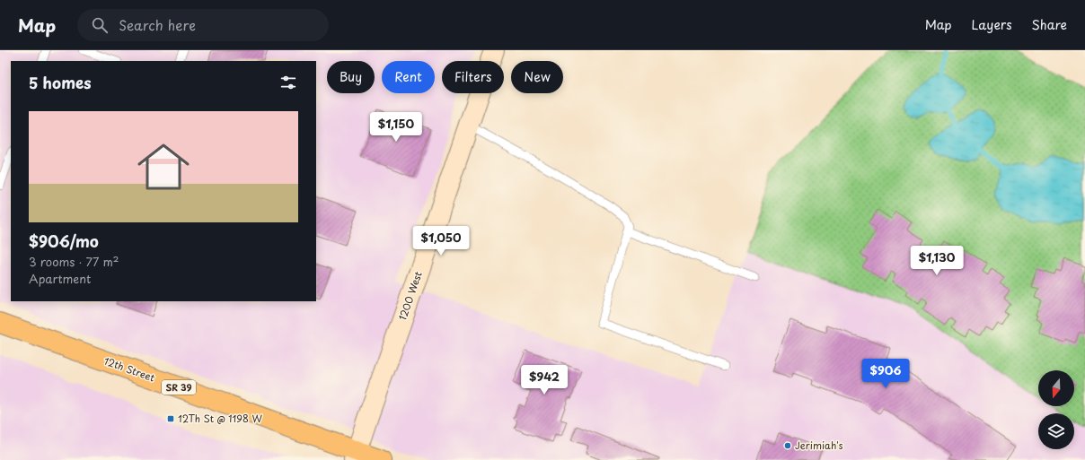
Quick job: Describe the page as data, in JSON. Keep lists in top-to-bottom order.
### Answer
{
  "streets": {
    "main road": ["12th Street", "SR 39"],
    "street": ["1200 West"]
  },
  "crossings": [
    ["1200 West", "12th Street"]
  ],
  "places": {
    "transit": ["12Th St @ 1198 W"],
    "other": ["Jerimiah's"]
  },
  "north": "bottom",
  "page": {
    "header": "Map",
    "search": "Search here",
    "nav": ["Map", "Layers", "Share"],
    "chip": [
      "Buy",
      "Rent",
      "Filters",
      "New"
    ],
    "heading": "5 homes",
    "list": [
      {
        "name": "$906/mo",
        "note": "3 rooms · 77 m² · Apartment"
      }
    ],
    "price": [
      "$1,150",
      "$1,050",
      "$1,130",
      "$906",
      "$942"
    ]
  }
}
